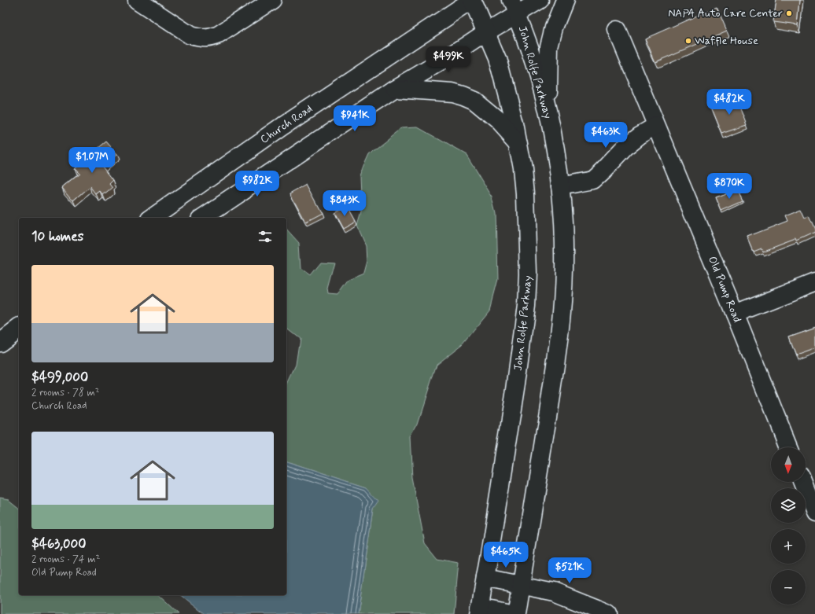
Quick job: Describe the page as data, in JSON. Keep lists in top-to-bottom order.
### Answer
{
  "streets": {
    "main road": ["John Rolfe Parkway", "Church Road", "Old Pump Road"]
  },
  "crossings": [
    ["John Rolfe Parkway", "Church Road"]
  ],
  "places": ["NAPA Auto Care Center", "Waffle House"],
  "north": "bottom",
  "page": {
    "price": [
      "$499K",
      "$482K",
      "$941K",
      "$463K",
      "$1.07M",
      "$982K",
      "$870K",
      "$843K",
      "$465K",
      "$521K"
    ],
    "heading": "10 homes",
    "list": [
      {
        "name": "$499,000",
        "note": "2 rooms · 78 m² · Church Road"
      },
      {
        "name": "$463,000",
        "note": "2 rooms · 74 m² · Old Pump Road"
      }
    ],
    "map_buttons": ["+", "−"]
  }
}
